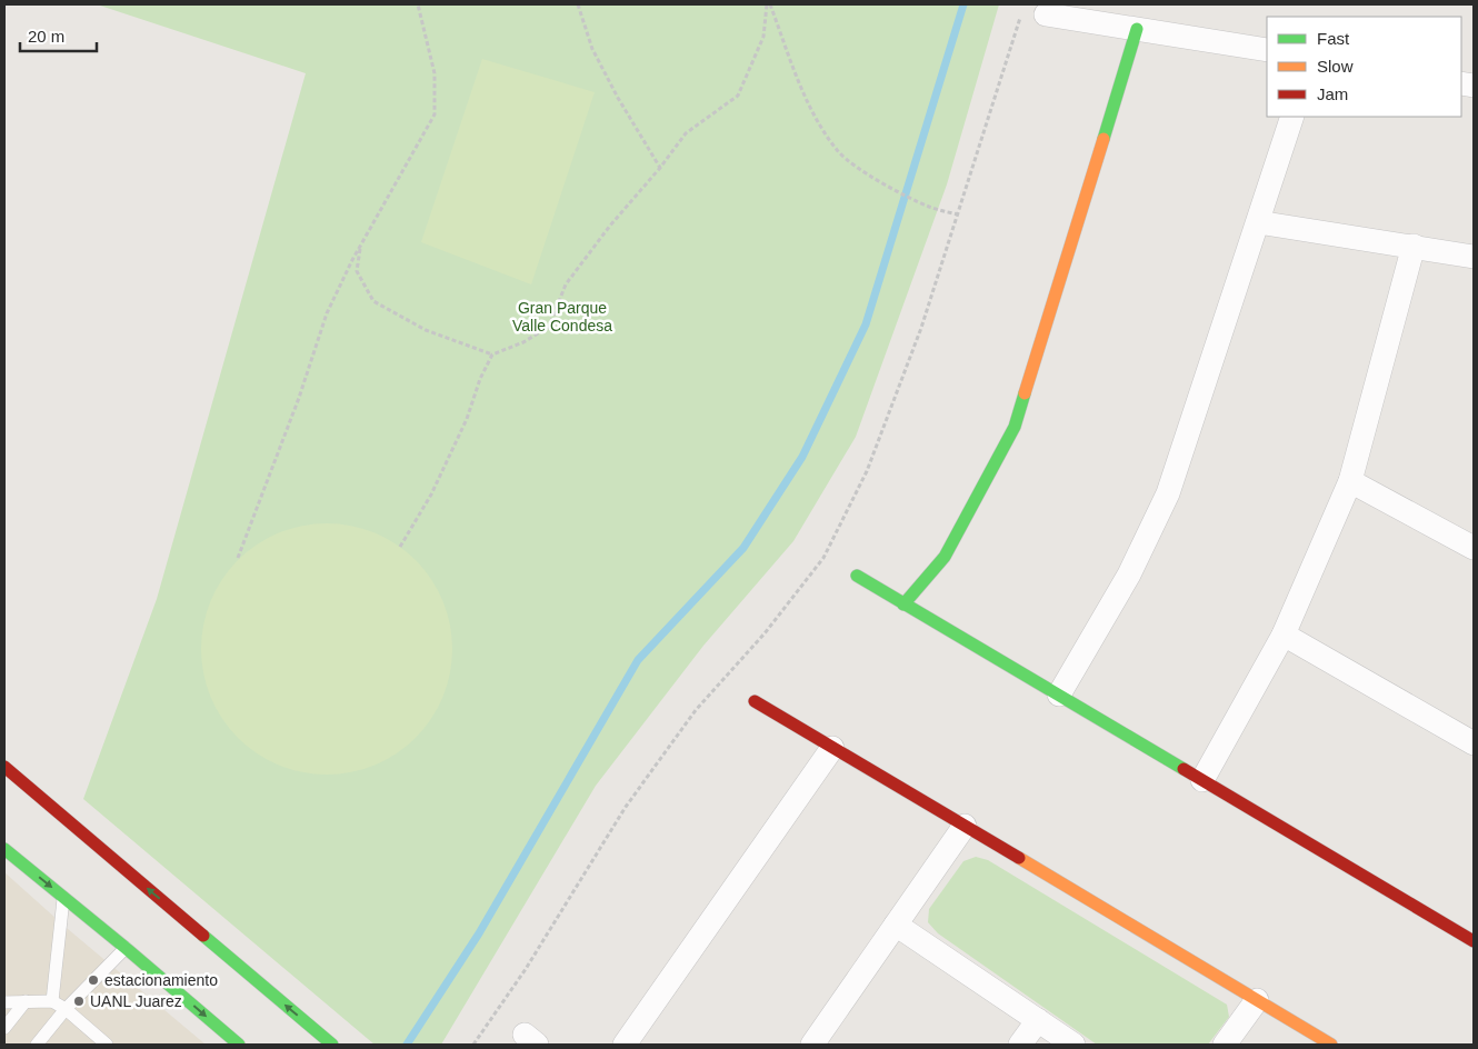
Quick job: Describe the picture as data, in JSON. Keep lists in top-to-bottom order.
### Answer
{
  "parks": ["Gran Parque Valle Condesa"],
  "places": ["estacionamiento", "UANL Juarez"],
  "legend": ["Fast", "Slow", "Jam"],
  "scale_bar": "20 m"
}
